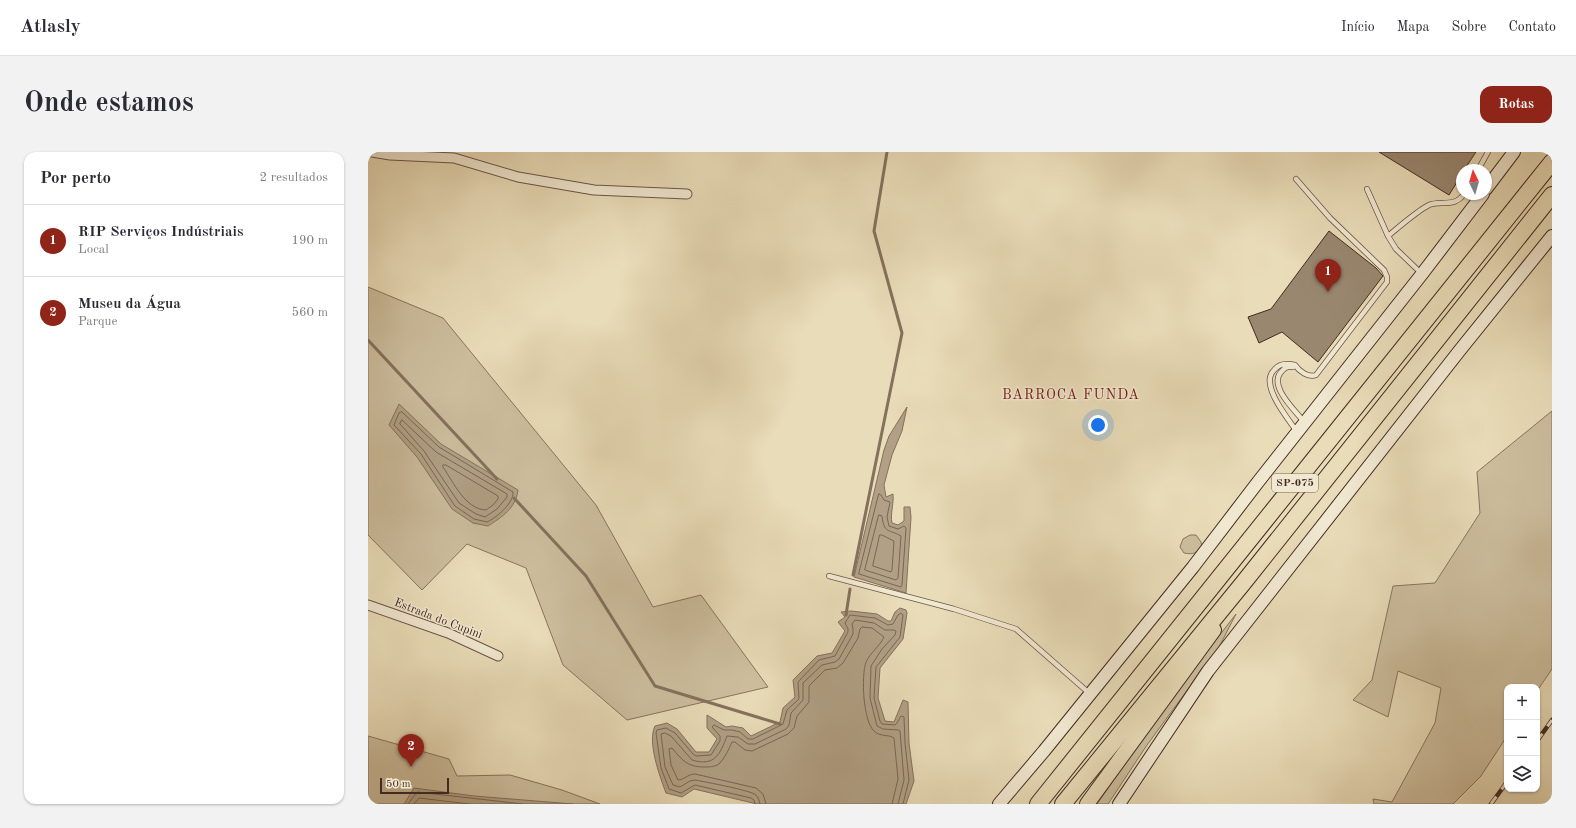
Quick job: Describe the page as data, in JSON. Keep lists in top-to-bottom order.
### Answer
{
  "streets": {
    "highway": ["SP-075"],
    "street": ["Estrada do Cupini"]
  },
  "districts": ["BARROCA FUNDA"],
  "scale_bar": "50 m",
  "north": "top",
  "page": {
    "header": "Atlasly",
    "nav": [
      "Início",
      "Mapa",
      "Sobre",
      "Contato"
    ],
    "buttons": "Rotas",
    "title": "Onde estamos",
    "heading": ["Por perto", "2 resultados"],
    "list": [
      {
        "mark": "1",
        "name": "RIP Serviços Indústriais",
        "note": "Local",
        "value": "190 m"
      },
      {
        "mark": "2",
        "name": "Museu da Água",
        "note": "Parque",
        "value": "560 m"
      }
    ],
    "pins": ["1", "2"],
    "map_buttons": ["+", "−"],
    "scale": "50 m"
  }
}
